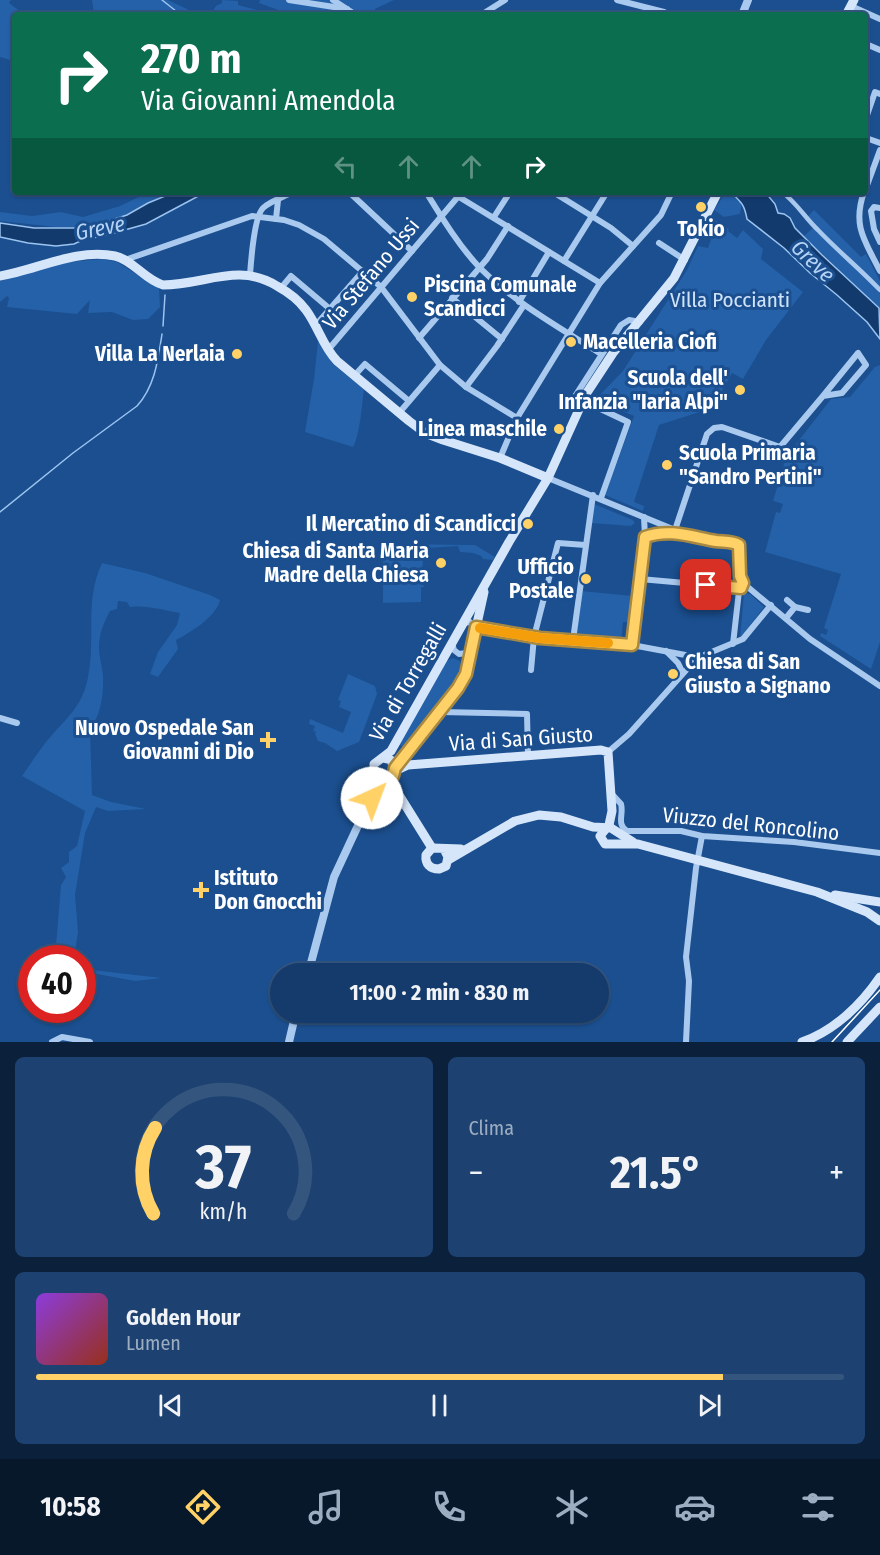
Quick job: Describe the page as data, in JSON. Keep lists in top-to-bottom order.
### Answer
{
  "streets": {
    "main road": ["Via di Torregalli", "Via di San Giusto"],
    "street": ["Via Stefano Ussi", "Viuzzo del Roncolino"]
  },
  "crossings": [
    ["Via di Torregalli", "Via di San Giusto"]
  ],
  "water": ["Greve"],
  "parks": ["Villa Poccianti"],
  "places": {
    "other": [
      "Tokio",
      "Piscina Comunale Scandicci",
      "Macelleria Ciofi",
      "Villa La Nerlaia",
      "Scuola dell' Infanzia \"Iaria Alpi\"",
      "Linea maschile",
      "Scuola Primaria \"Sandro Pertini\"",
      "Il Mercatino di Scandicci",
      "Chiesa di Santa Maria Madre della Chiesa",
      "Ufficio Postale",
      "Chiesa di San Giusto a Signano"
    ],
    "health": ["Nuovo Ospedale San Giovanni di Dio", "Istituto Don Gnocchi"]
  },
  "page": {
    "turn": ["270 m", "Via Giovanni Amendola"],
    "limit": "40",
    "trip": "11:00 · 2 min · 830 m",
    "tile": "Clima",
    "heat": ["−", "21.5°", "+"],
    "song": ["Golden Hour", "Lumen"],
    "tabs": "10:58",
    "gauge": ["37", "km/h"]
  }
}
